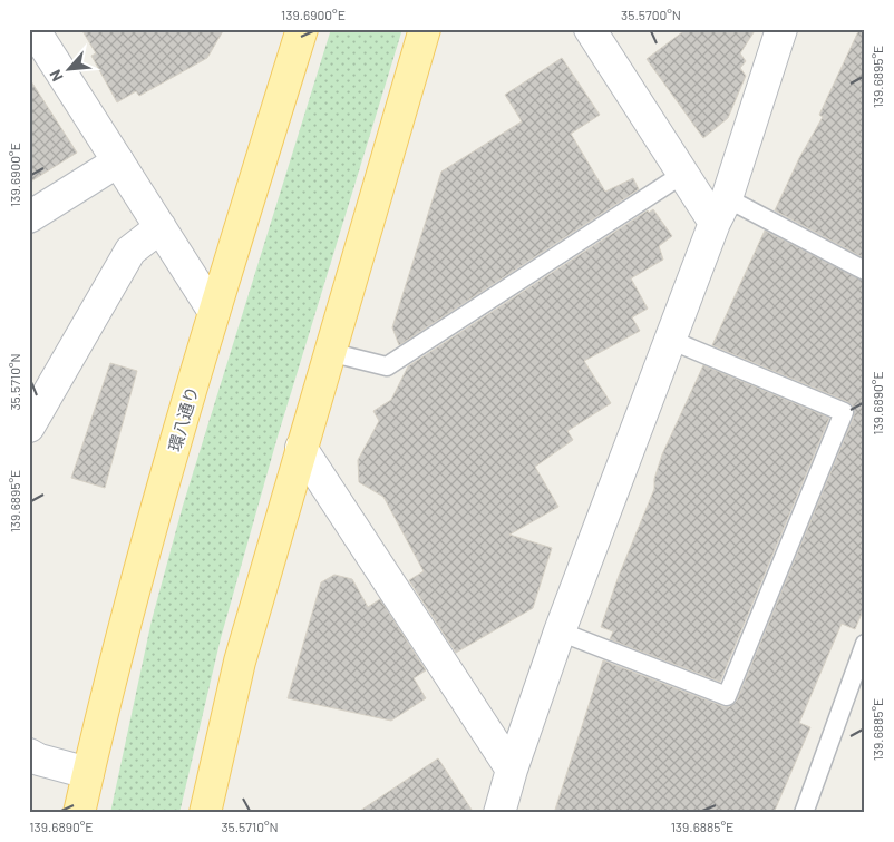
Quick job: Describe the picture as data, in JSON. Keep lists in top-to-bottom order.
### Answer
{
  "streets": {
    "main road": ["環八通り"]
  },
  "north": "bottom left",
  "coordinates": [
    "139.6900°E",
    "35.5700°N",
    "139.6895°E",
    "35.5710°N",
    "139.6890°E",
    "139.6885°E"
  ]
}
